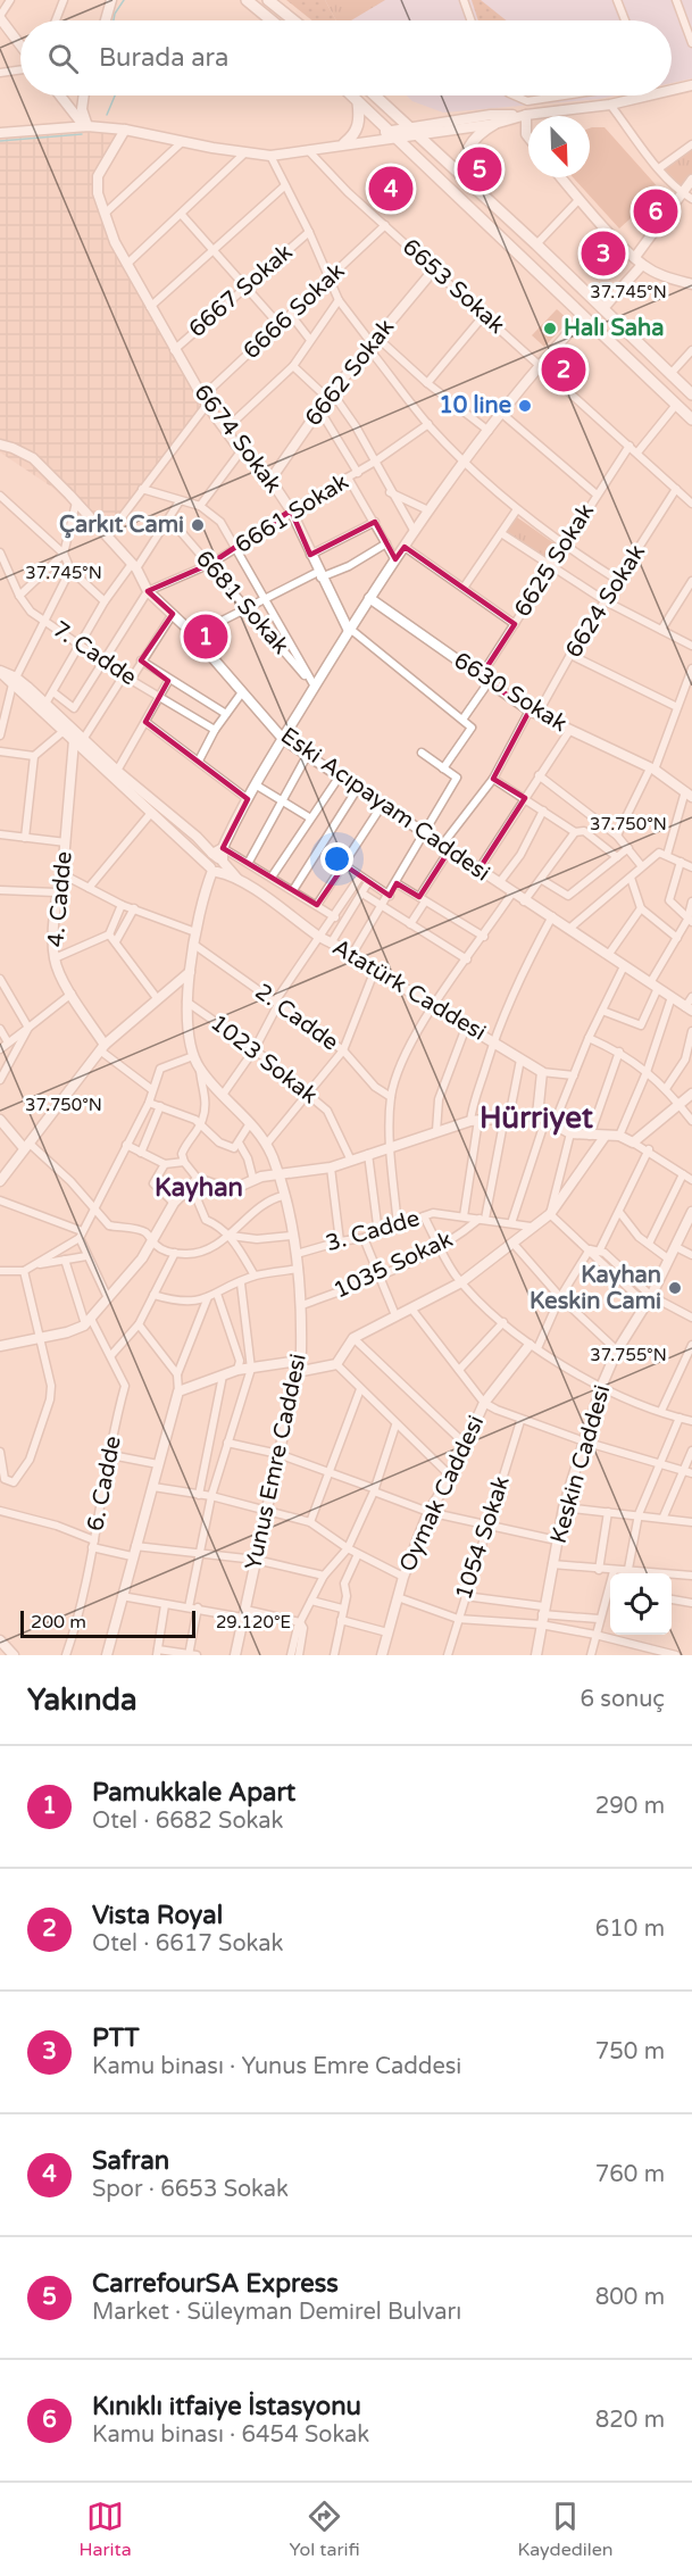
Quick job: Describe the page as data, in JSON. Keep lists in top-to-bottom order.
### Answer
{
  "streets": {
    "street": [
      "6653 Sokak",
      "6667 Sokak",
      "6666 Sokak",
      "6662 Sokak",
      "6674 Sokak",
      "6661 Sokak",
      "6625 Sokak",
      "6624 Sokak",
      "6681 Sokak",
      "7. Cadde",
      "6630 Sokak",
      "Eski Acıpayam Caddesi",
      "4. Cadde",
      "Atatürk Caddesi",
      "2. Cadde",
      "1023 Sokak",
      "3. Cadde",
      "1035 Sokak",
      "Yunus Emre Caddesi",
      "Keskin Caddesi",
      "6. Cadde",
      "Oymak Caddesi",
      "1054 Sokak"
    ]
  },
  "crossings": [
    ["6653 Sokak", "6666 Sokak"],
    ["6653 Sokak", "6662 Sokak"],
    ["6653 Sokak", "6625 Sokak"],
    ["6653 Sokak", "6624 Sokak"],
    ["6667 Sokak", "6674 Sokak"],
    ["6666 Sokak", "6674 Sokak"],
    ["6666 Sokak", "Eski Acıpayam Caddesi"],
    ["6662 Sokak", "6674 Sokak"],
    ["6674 Sokak", "6661 Sokak"],
    ["6661 Sokak", "6681 Sokak"],
    ["6661 Sokak", "Eski Acıpayam Caddesi"],
    ["6625 Sokak", "6630 Sokak"],
    ["6624 Sokak", "6630 Sokak"],
    ["6624 Sokak", "Eski Acıpayam Caddesi"],
    ["2. Cadde", "Yunus Emre Caddesi"],
    ["1023 Sokak", "Yunus Emre Caddesi"],
    ["3. Cadde", "1035 Sokak"],
    ["3. Cadde", "Yunus Emre Caddesi"],
    ["1035 Sokak", "Yunus Emre Caddesi"]
  ],
  "districts": ["Hürriyet", "Kayhan"],
  "places": [
    "Halı Saha",
    "10 line",
    "Çarkıt Cami",
    "Kayhan Keskin Cami"
  ],
  "scale_bar": "200 m",
  "north": "bottom right",
  "page": {
    "search": "Burada ara",
    "pins": [
      "5",
      "4",
      "6",
      "3",
      "2",
      "1"
    ],
    "scale": "200 m",
    "heading": ["Yakında", "6 sonuç"],
    "list": [
      {
        "mark": "1",
        "name": "Pamukkale Apart",
        "note": "Otel · 6682 Sokak",
        "value": "290 m"
      },
      {
        "mark": "2",
        "name": "Vista Royal",
        "note": "Otel · 6617 Sokak",
        "value": "610 m"
      },
      {
        "mark": "3",
        "name": "PTT",
        "note": "Kamu binası · Yunus Emre Caddesi",
        "value": "750 m"
      },
      {
        "mark": "4",
        "name": "Safran",
        "note": "Spor · 6653 Sokak",
        "value": "760 m"
      },
      {
        "mark": "5",
        "name": "CarrefourSA Express",
        "note": "Market · Süleyman Demirel Bulvarı",
        "value": "800 m"
      },
      {
        "mark": "6",
        "name": "Kınıklı itfaiye İstasyonu",
        "note": "Kamu binası · 6454 Sokak",
        "value": "820 m"
      }
    ],
    "nav": ["Harita", "Yol tarifi", "Kaydedilen"]
  },
  "coordinates": [
    "37.745°N",
    "37.750°N",
    "37.755°N",
    "29.120°E"
  ]
}
